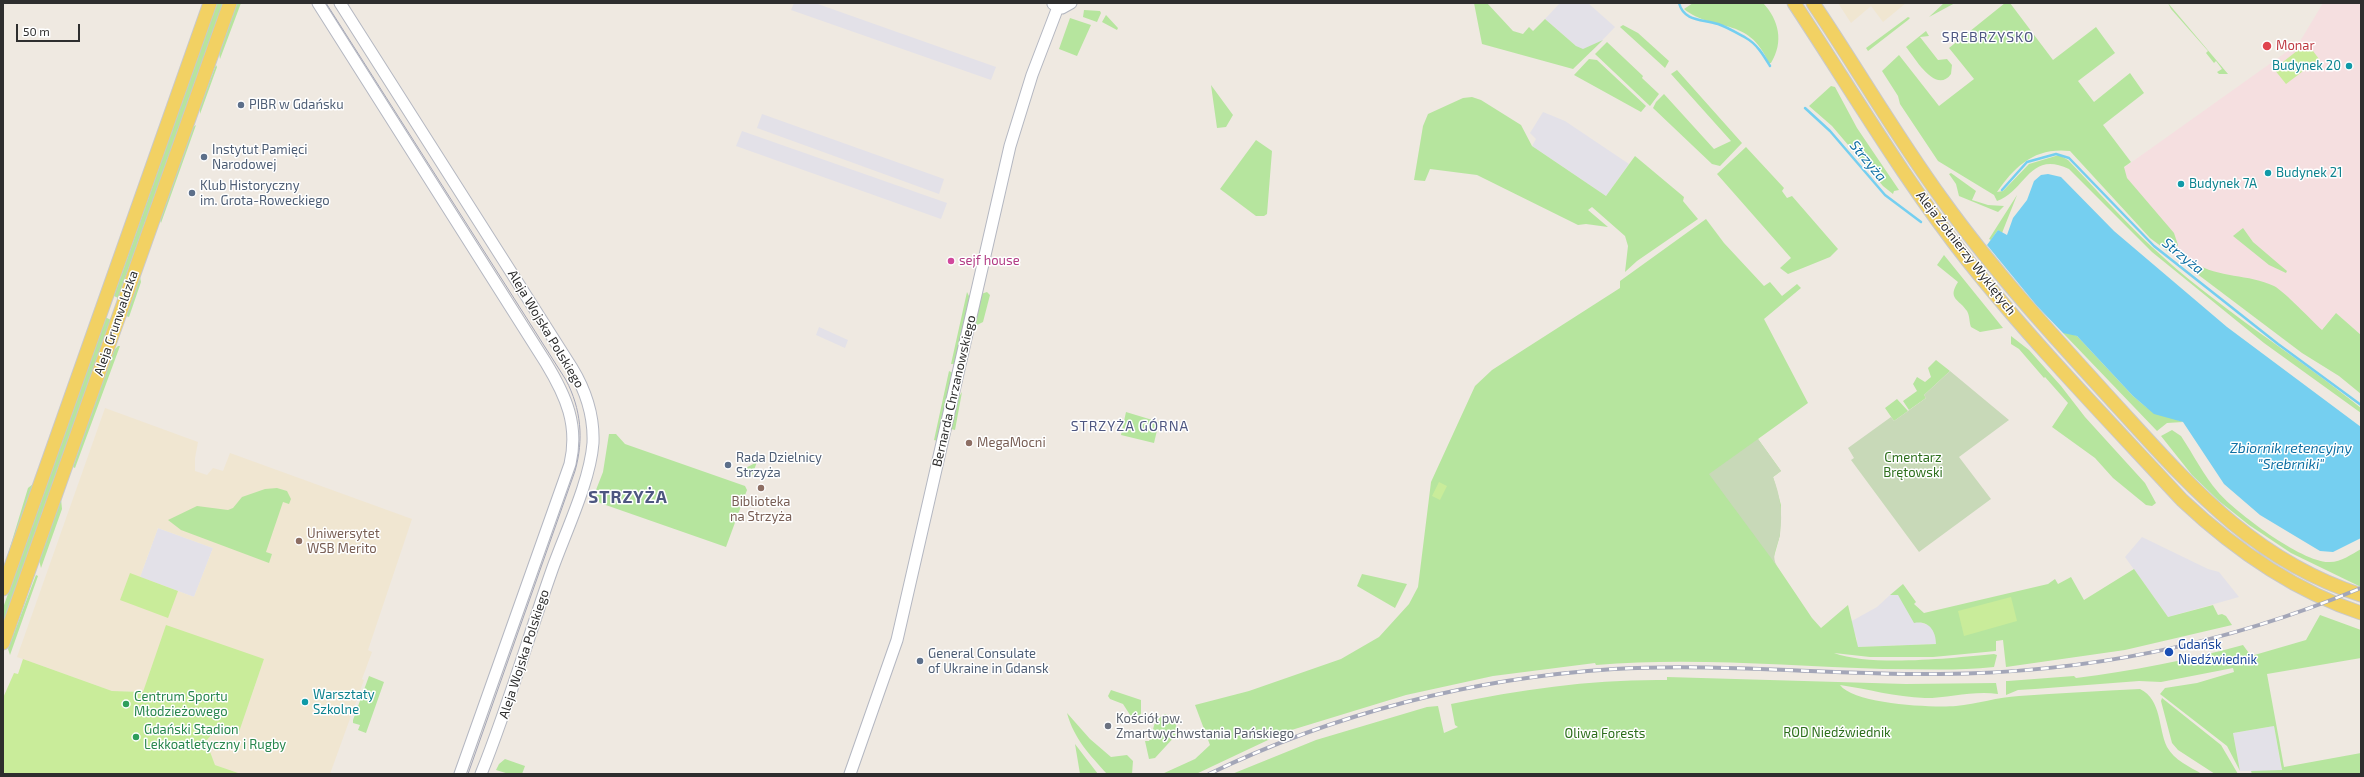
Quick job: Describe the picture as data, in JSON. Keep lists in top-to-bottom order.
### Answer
{
  "streets": {
    "main road": ["Aleja Żołnierzy Wyklętych", "Aleja Grunwaldzka"],
    "street": ["Aleja Wojska Polskiego", "Bernarda Chrzanowskiego"]
  },
  "districts": ["SREBRZYSKO", "STRZYŻA GÓRNA", "STRZYŻA"],
  "water": ["Strzyża", "Zbiornik retencyjny \"Srebrniki\""],
  "parks": ["Cmentarz Brętowski", "ROD Niedźwiednik", "Oliwa Forests"],
  "places": [
    "Monar",
    "Budynek 20",
    "PIBR w Gdańsku",
    "Instytut Pamięci Narodowej",
    "Budynek 21",
    "Budynek 7A",
    "Klub Historyczny im. Grota-Roweckiego",
    "sejf house",
    "MegaMocni",
    "Rada Dzielnicy Strzyża",
    "Biblioteka na Strzyża",
    "Uniwersytet WSB Merito",
    "Gdańsk Niedźwiednik",
    "General Consulate of Ukraine in Gdansk",
    "Warsztaty Szkolne",
    "Centrum Sportu Młodzieżowego",
    "Kościół pw. Zmartwychwstania Pańskiego",
    "Gdański Stadion Lekkoatletyczny i Rugby"
  ],
  "scale_bar": "50 m"
}
